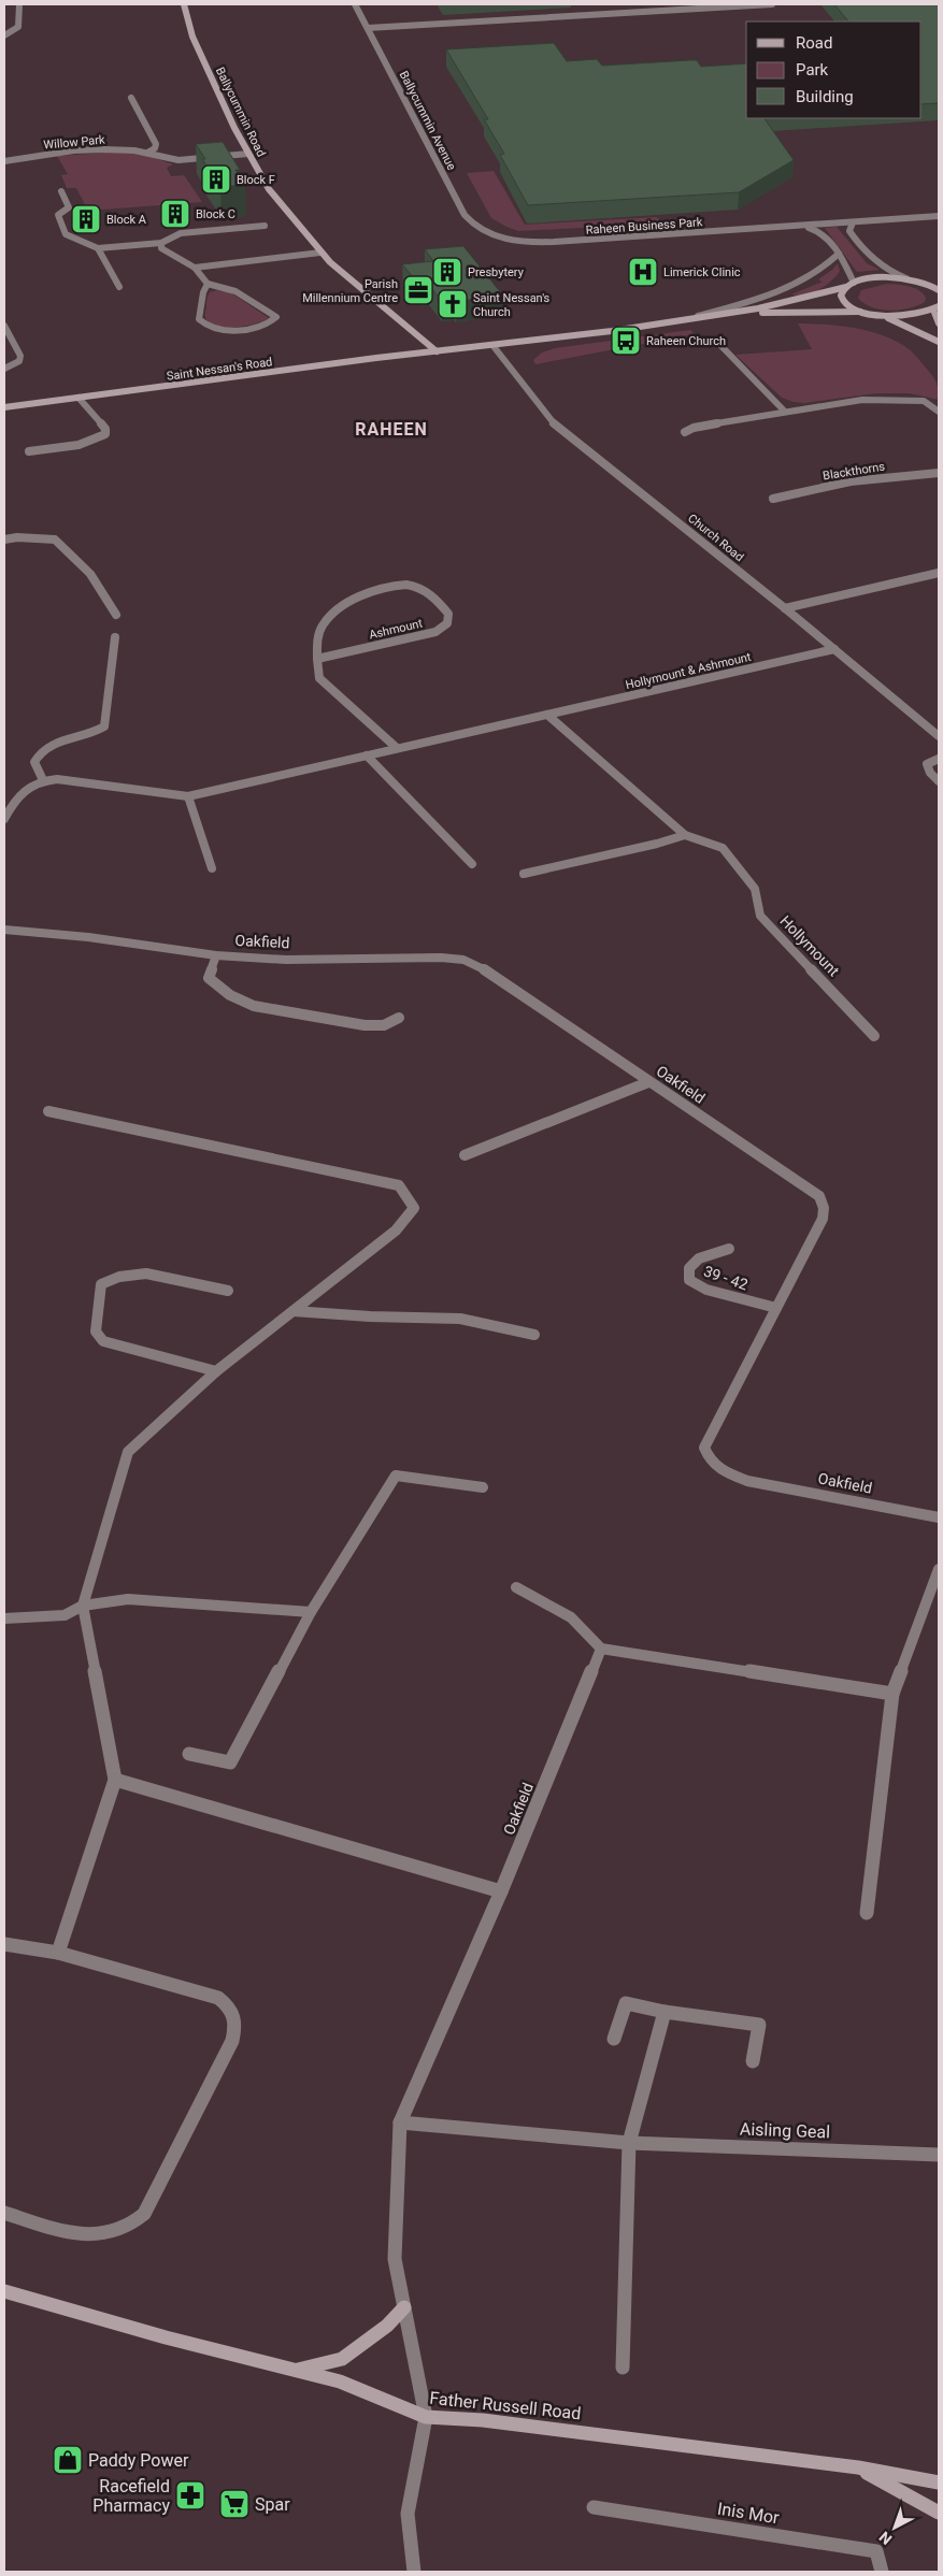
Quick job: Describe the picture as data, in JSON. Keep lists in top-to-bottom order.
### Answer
{
  "streets": {
    "street": [
      "Ballycummin Road",
      "Ballycummin Avenue",
      "Willow Park",
      "Raheen Business Park",
      "Saint Nessan's Road",
      "Blackthorns",
      "Church Road",
      "Ashmount",
      "Hollymount & Ashmount",
      "Oakfield",
      "Hollymount",
      "39 - 42",
      "Aisling Geal",
      "Father Russell Road",
      "Inis Mor"
    ]
  },
  "crossings": [
    ["Ballycummin Road", "Willow Park"],
    ["Ballycummin Road", "Saint Nessan's Road"],
    ["Ballycummin Avenue", "Raheen Business Park"],
    ["Saint Nessan's Road", "Church Road"],
    ["Church Road", "Hollymount & Ashmount"],
    ["Hollymount & Ashmount", "Hollymount"],
    ["Oakfield", "39 - 42"],
    ["Oakfield", "Aisling Geal"]
  ],
  "districts": ["RAHEEN"],
  "places": {
    "building": [
      "Block F",
      "Block C",
      "Block A",
      "Presbytery"
    ],
    "hospital": ["Limerick Clinic"],
    "office": ["Parish Millennium Centre"],
    "church": ["Saint Nessan's Church"],
    "bus stop": ["Raheen Church"],
    "shop": ["Paddy Power"],
    "pharmacy": ["Racefield Pharmacy"],
    "supermarket": ["Spar"]
  },
  "legend": ["Road", "Park", "Building"],
  "north": "bottom left"
}
